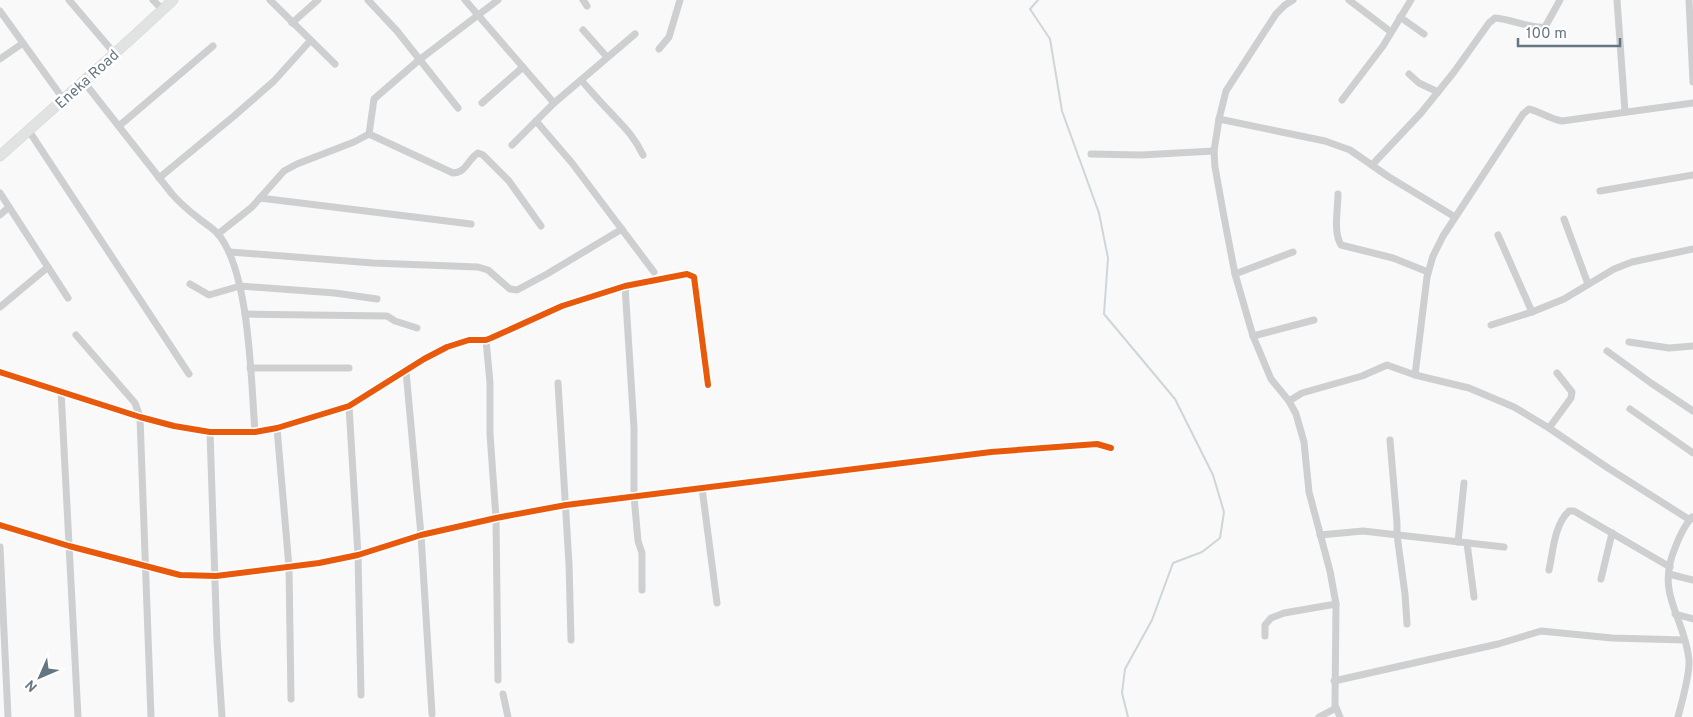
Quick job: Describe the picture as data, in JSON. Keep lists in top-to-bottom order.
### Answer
{
  "streets": {
    "main road": ["Eneka Road"]
  },
  "scale_bar": "100 m",
  "north": "bottom left"
}
